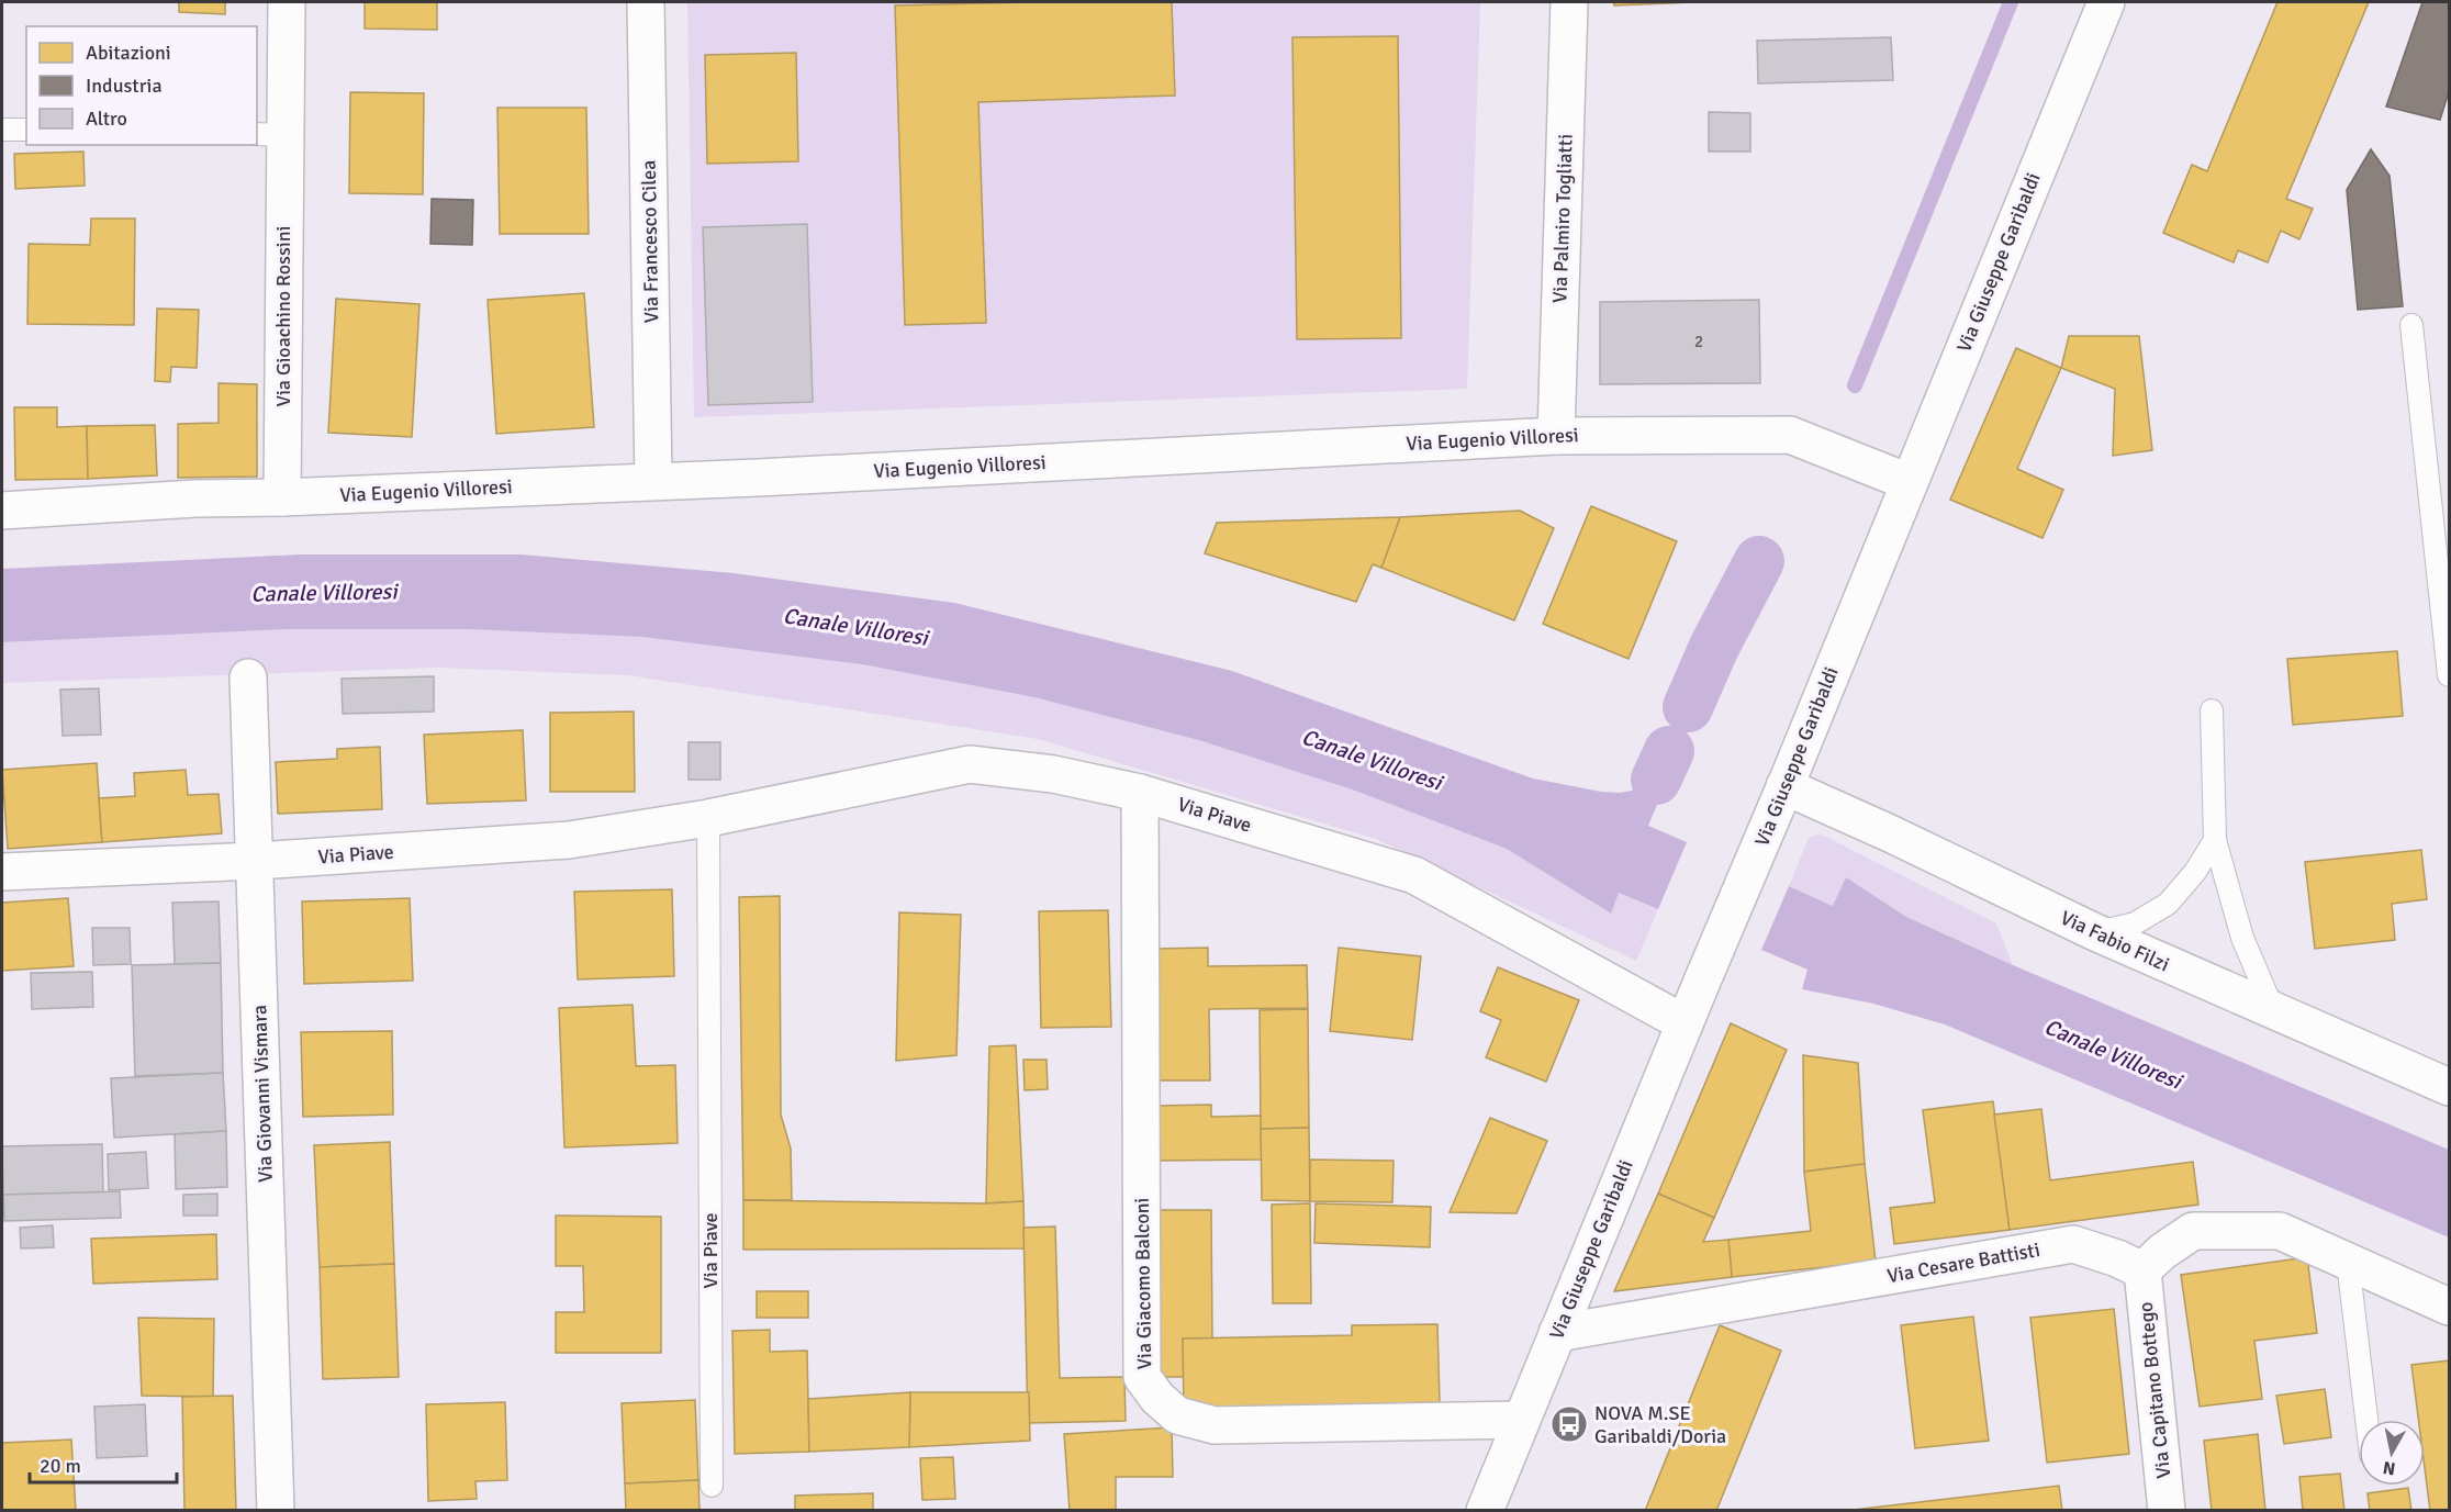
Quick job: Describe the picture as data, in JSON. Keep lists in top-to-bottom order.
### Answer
{
  "streets": {
    "street": [
      "Via Palmiro Togliatti",
      "Via Francesco Cilea",
      "Via Giuseppe Garibaldi",
      "Via Gioachino Rossini",
      "Via Eugenio Villoresi",
      "Via Piave",
      "Via Fabio Filzi",
      "Via Giovanni Vismara",
      "Via Cesare Battisti",
      "Via Giacomo Balconi",
      "Via Capitano Bottego"
    ]
  },
  "crossings": [
    ["Via Palmiro Togliatti", "Via Eugenio Villoresi"],
    ["Via Francesco Cilea", "Via Eugenio Villoresi"],
    ["Via Giuseppe Garibaldi", "Via Eugenio Villoresi"],
    ["Via Giuseppe Garibaldi", "Via Piave"],
    ["Via Giuseppe Garibaldi", "Via Fabio Filzi"],
    ["Via Giuseppe Garibaldi", "Via Cesare Battisti"],
    ["Via Giuseppe Garibaldi", "Via Giacomo Balconi"],
    ["Via Gioachino Rossini", "Via Eugenio Villoresi"],
    ["Via Piave", "Via Giovanni Vismara"],
    ["Via Piave", "Via Giacomo Balconi"],
    ["Via Cesare Battisti", "Via Capitano Bottego"]
  ],
  "water": ["Canale Villoresi"],
  "places": {
    "bus stop": ["NOVA M.SE Garibaldi/Doria"]
  },
  "house_numbers": ["2"],
  "legend": ["Abitazioni", "Industria", "Altro"],
  "scale_bar": "20 m",
  "north": "bottom"
}
